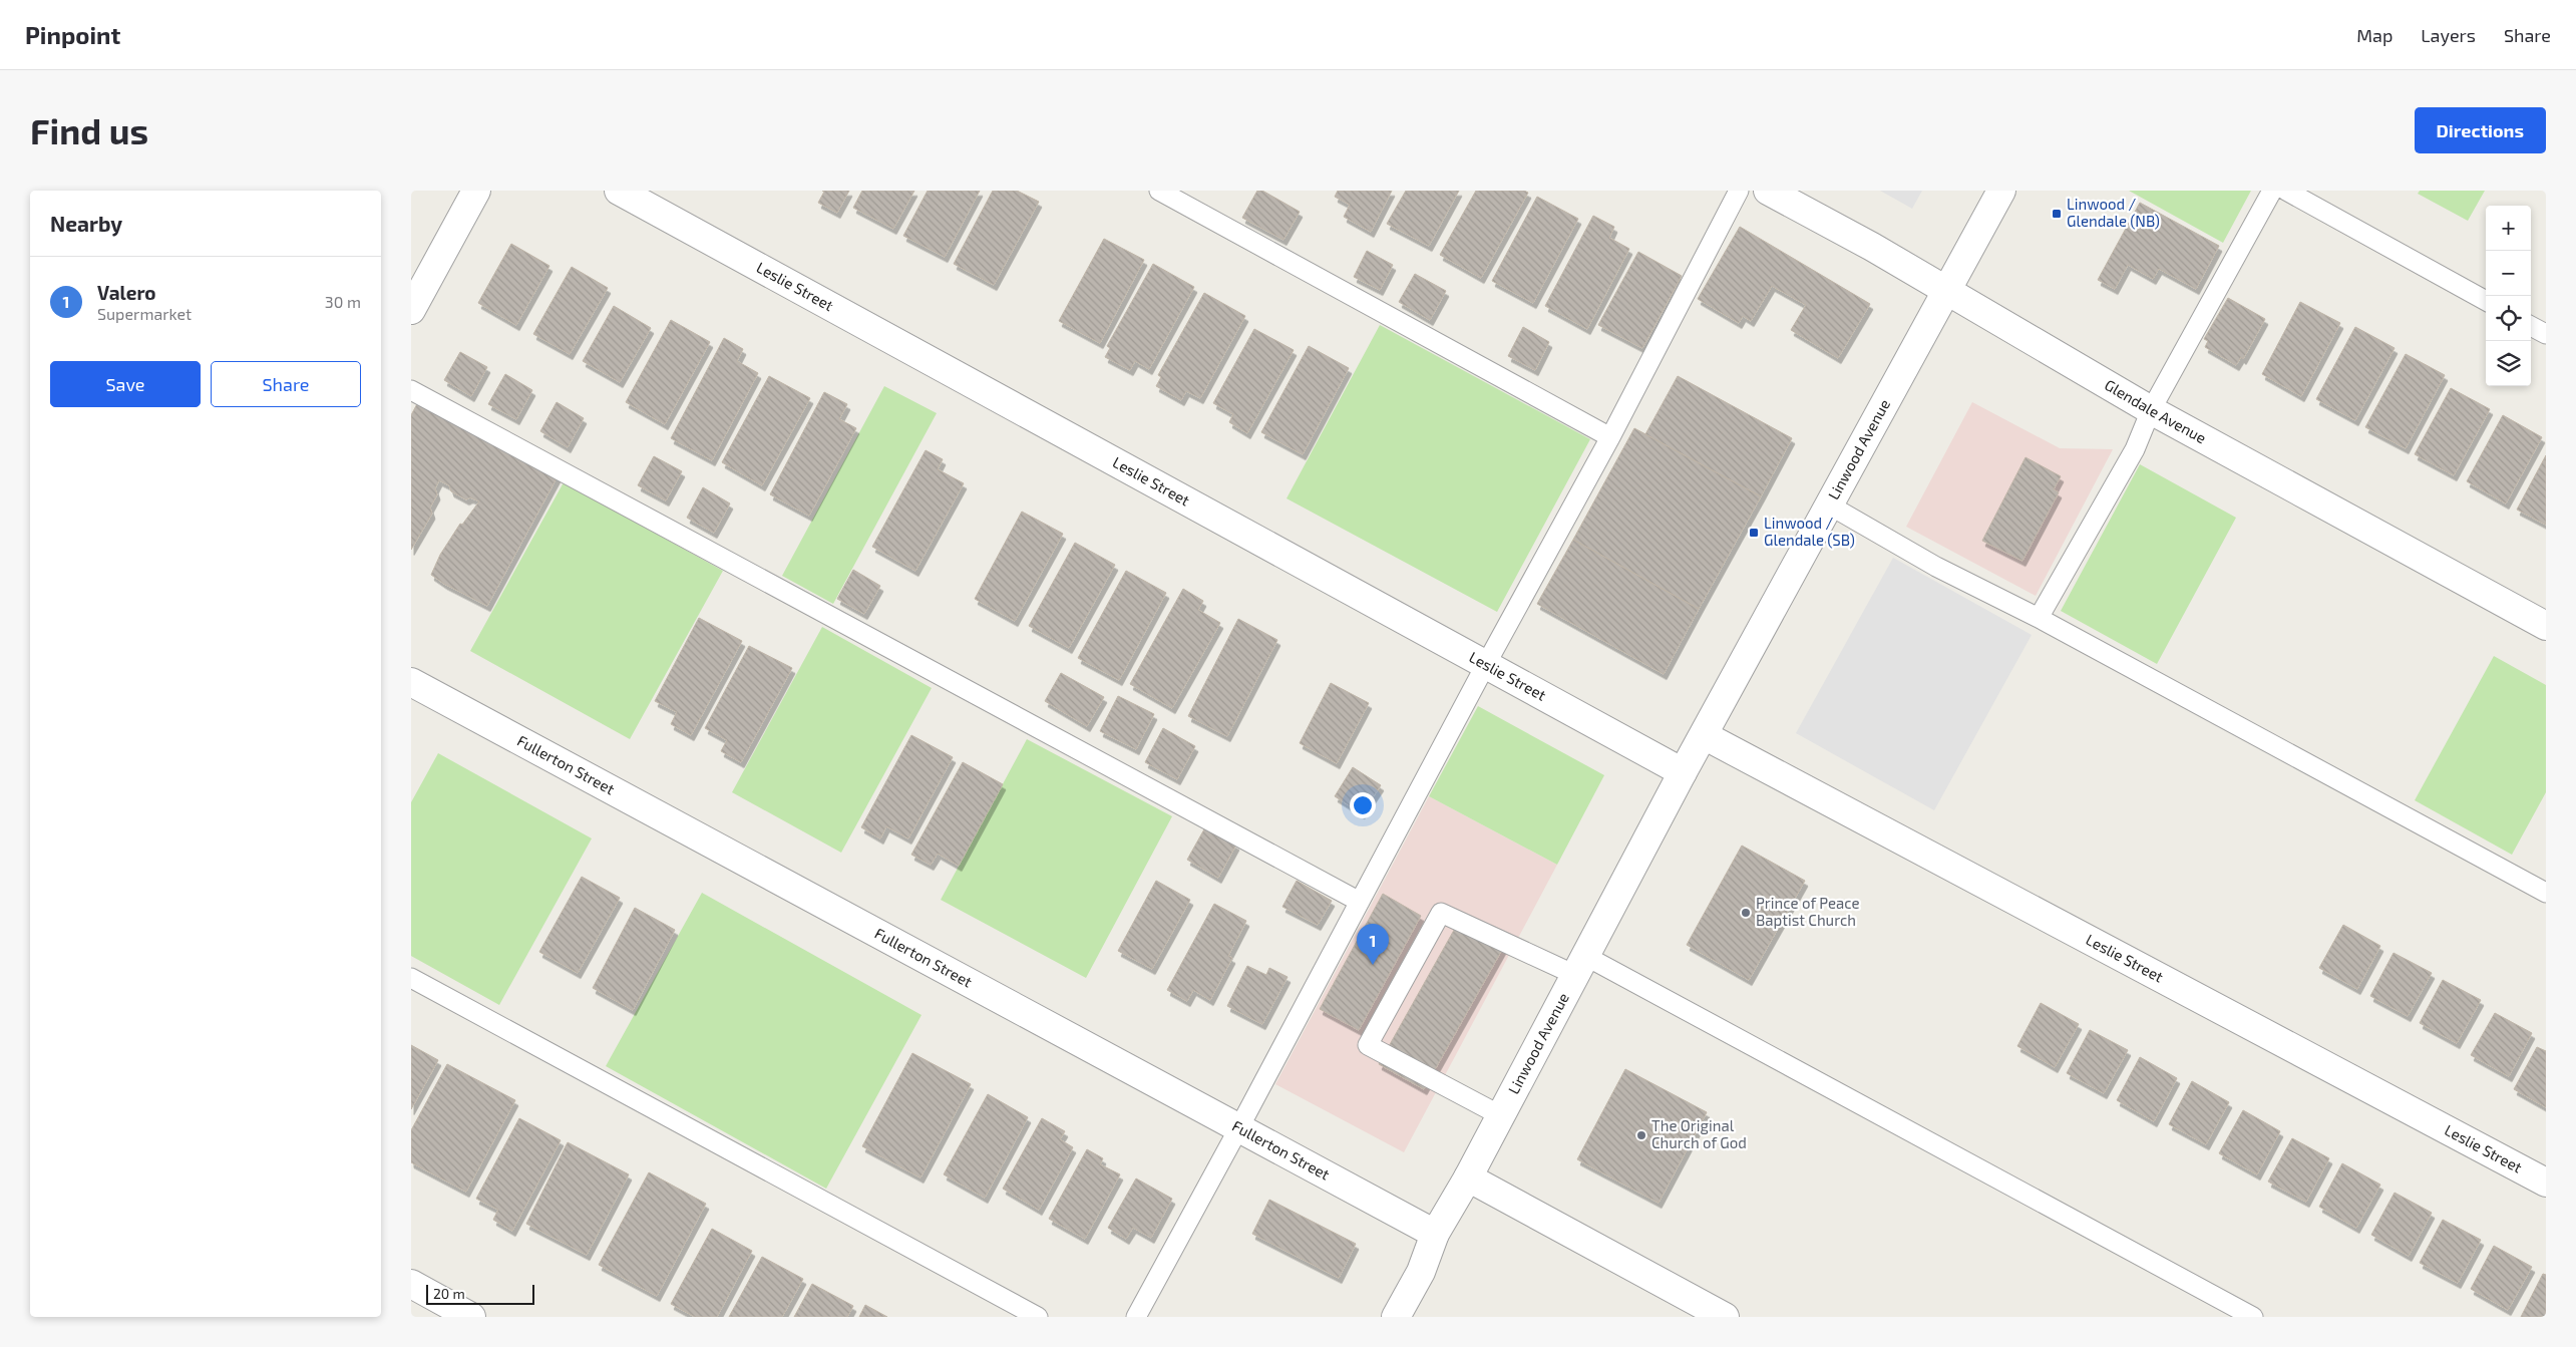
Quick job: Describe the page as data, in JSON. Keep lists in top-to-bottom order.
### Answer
{
  "streets": {
    "street": [
      "Leslie Street",
      "Glendale Avenue",
      "Linwood Avenue",
      "Fullerton Street"
    ]
  },
  "crossings": [
    ["Leslie Street", "Linwood Avenue"],
    ["Glendale Avenue", "Linwood Avenue"],
    ["Linwood Avenue", "Fullerton Street"]
  ],
  "places": {
    "transit": ["Linwood / Glendale (NB)", "Linwood / Glendale (SB)"],
    "other": ["Prince of Peace Baptist Church", "The Original Church of God"]
  },
  "scale_bar": "20 m",
  "page": {
    "header": "Pinpoint",
    "nav": ["Map", "Layers", "Share"],
    "buttons": [
      "Directions",
      ["Save", "Share"]
    ],
    "title": "Find us",
    "heading": "Nearby",
    "map_buttons": ["+", "−"],
    "list": [
      {
        "mark": "1",
        "name": "Valero",
        "note": "Supermarket",
        "value": "30 m"
      }
    ],
    "pins": "1",
    "scale": "20 m"
  }
}
